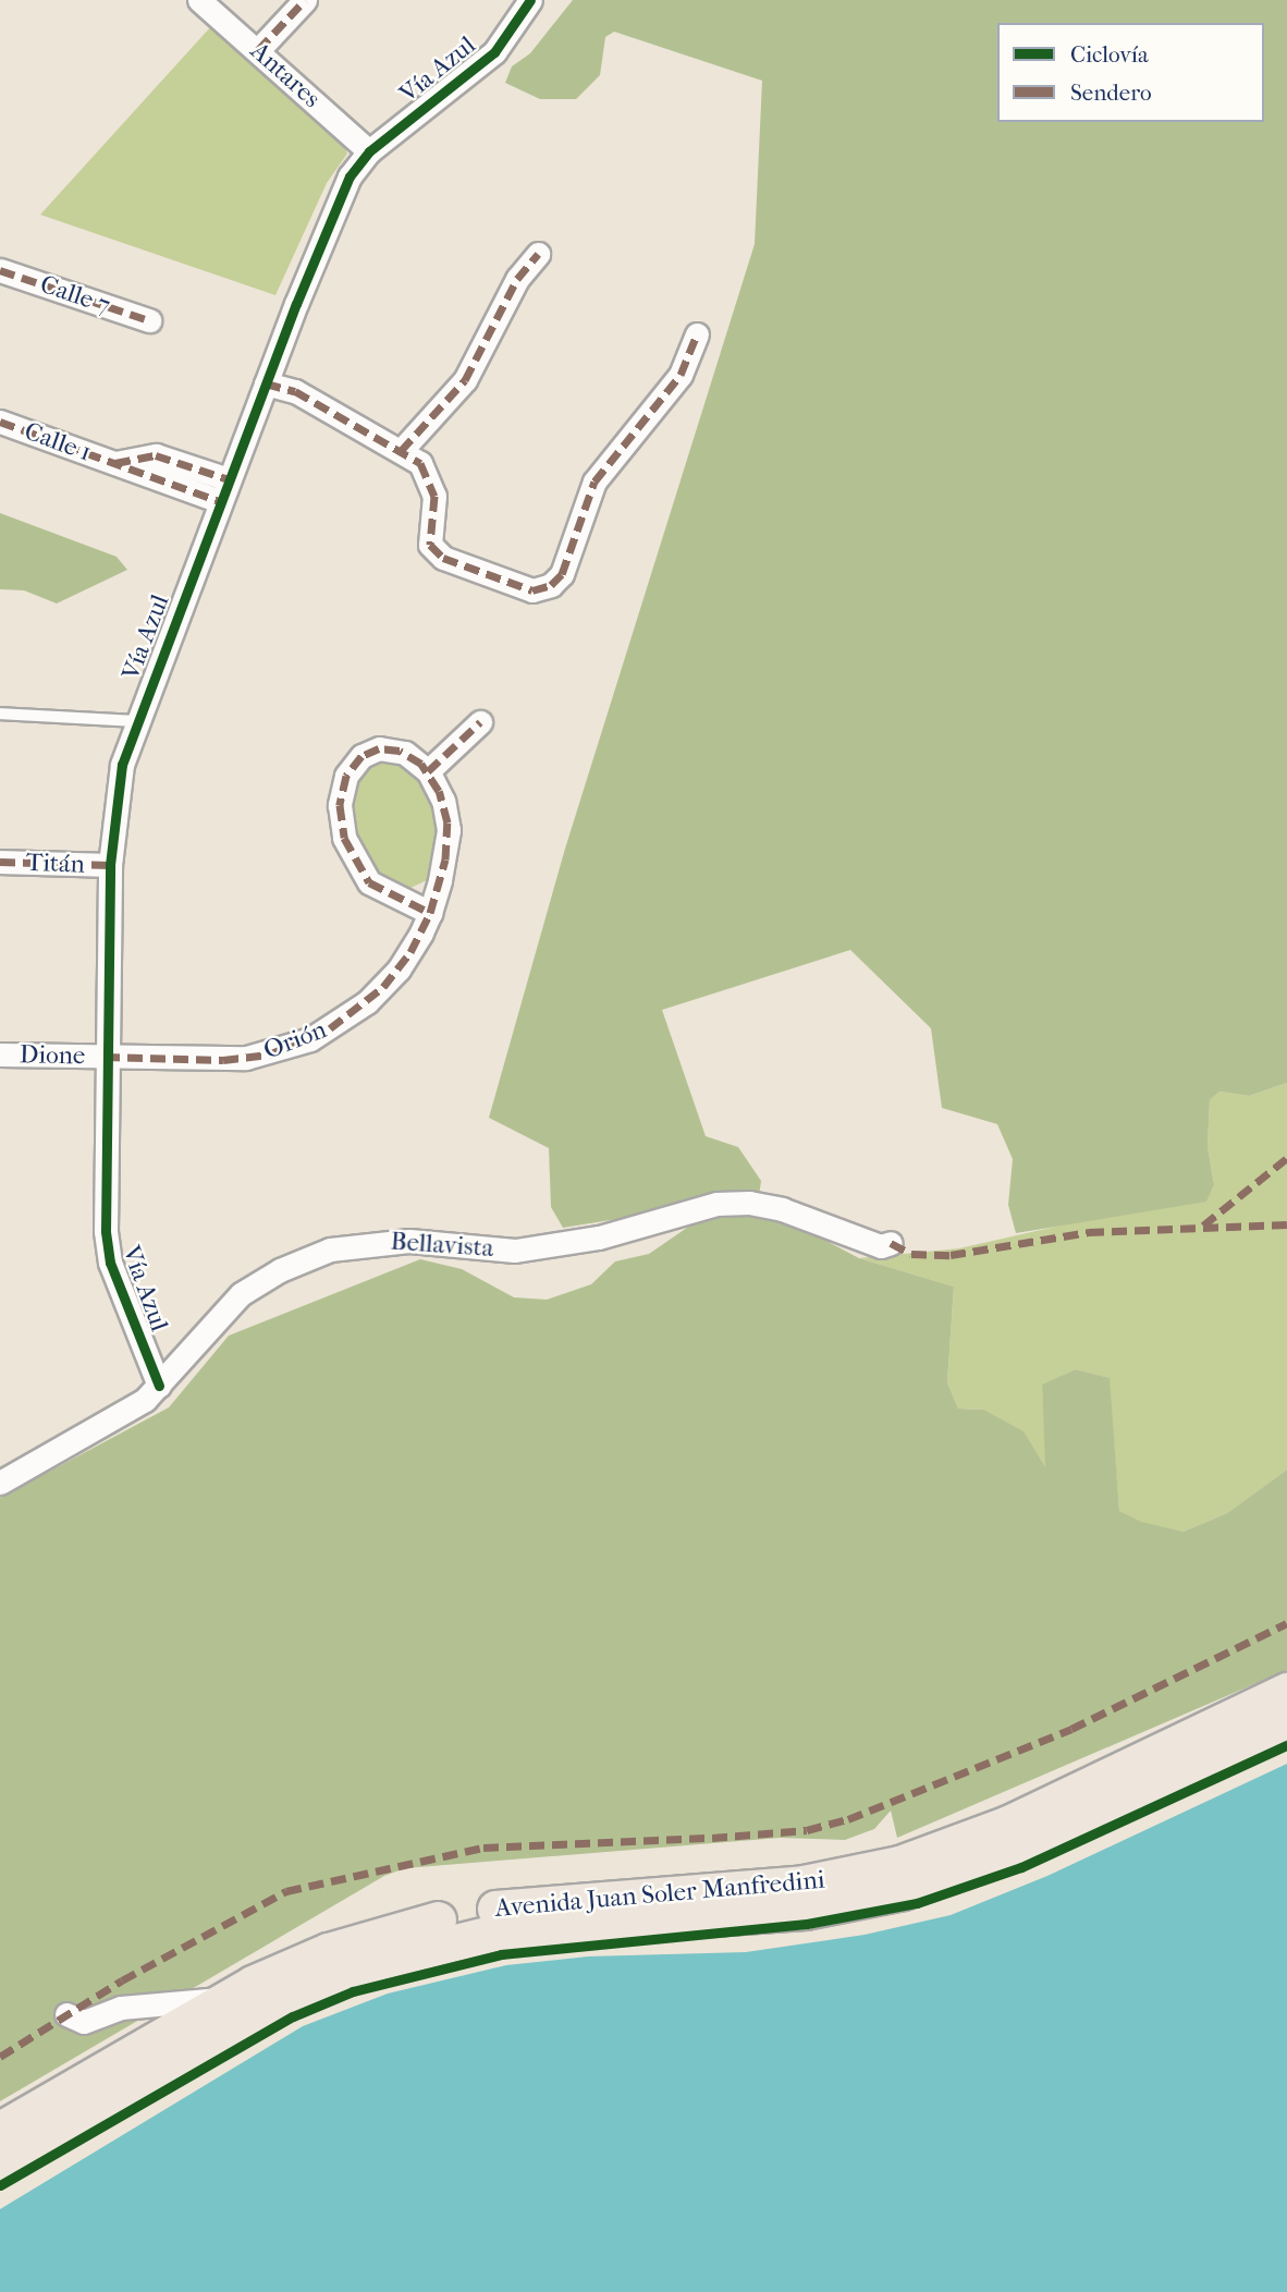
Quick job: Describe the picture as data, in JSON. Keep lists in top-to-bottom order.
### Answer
{
  "streets": {
    "highway": ["Avenida Juan Soler Manfredini"],
    "street": [
      "Vía Azul",
      "Antares",
      "Calle 7",
      "Calle 1",
      "Titán",
      "Orión",
      "Dione",
      "Bellavista"
    ]
  },
  "crossings": [
    ["Vía Azul", "Antares"],
    ["Vía Azul", "Calle 1"],
    ["Vía Azul", "Titán"],
    ["Vía Azul", "Orión"],
    ["Vía Azul", "Dione"],
    ["Vía Azul", "Bellavista"],
    ["Orión", "Dione"]
  ],
  "legend": ["Ciclovía", "Sendero"]
}
